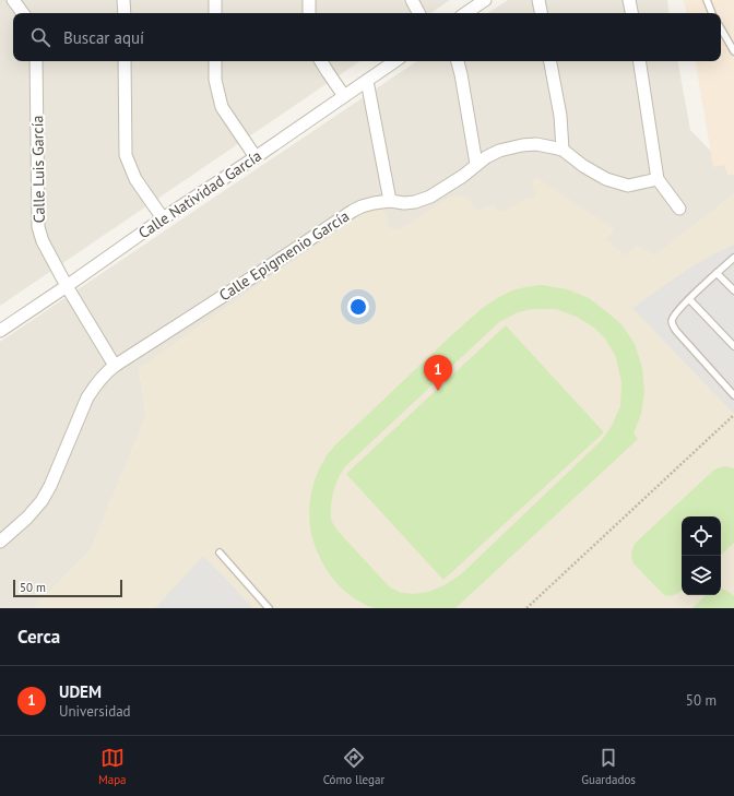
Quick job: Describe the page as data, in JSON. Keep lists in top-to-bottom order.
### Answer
{
  "streets": {
    "street": ["Calle Luis García", "Calle Natividad García", "Calle Epigmenio García"]
  },
  "crossings": [
    ["Calle Luis García", "Calle Natividad García"],
    ["Calle Luis García", "Calle Epigmenio García"]
  ],
  "scale_bar": "50 m",
  "page": {
    "search": "Buscar aquí",
    "pins": "1",
    "scale": "50 m",
    "heading": "Cerca",
    "list": [
      {
        "mark": "1",
        "name": "UDEM",
        "note": "Universidad",
        "value": "50 m"
      }
    ],
    "nav": ["Mapa", "Cómo llegar", "Guardados"]
  }
}
